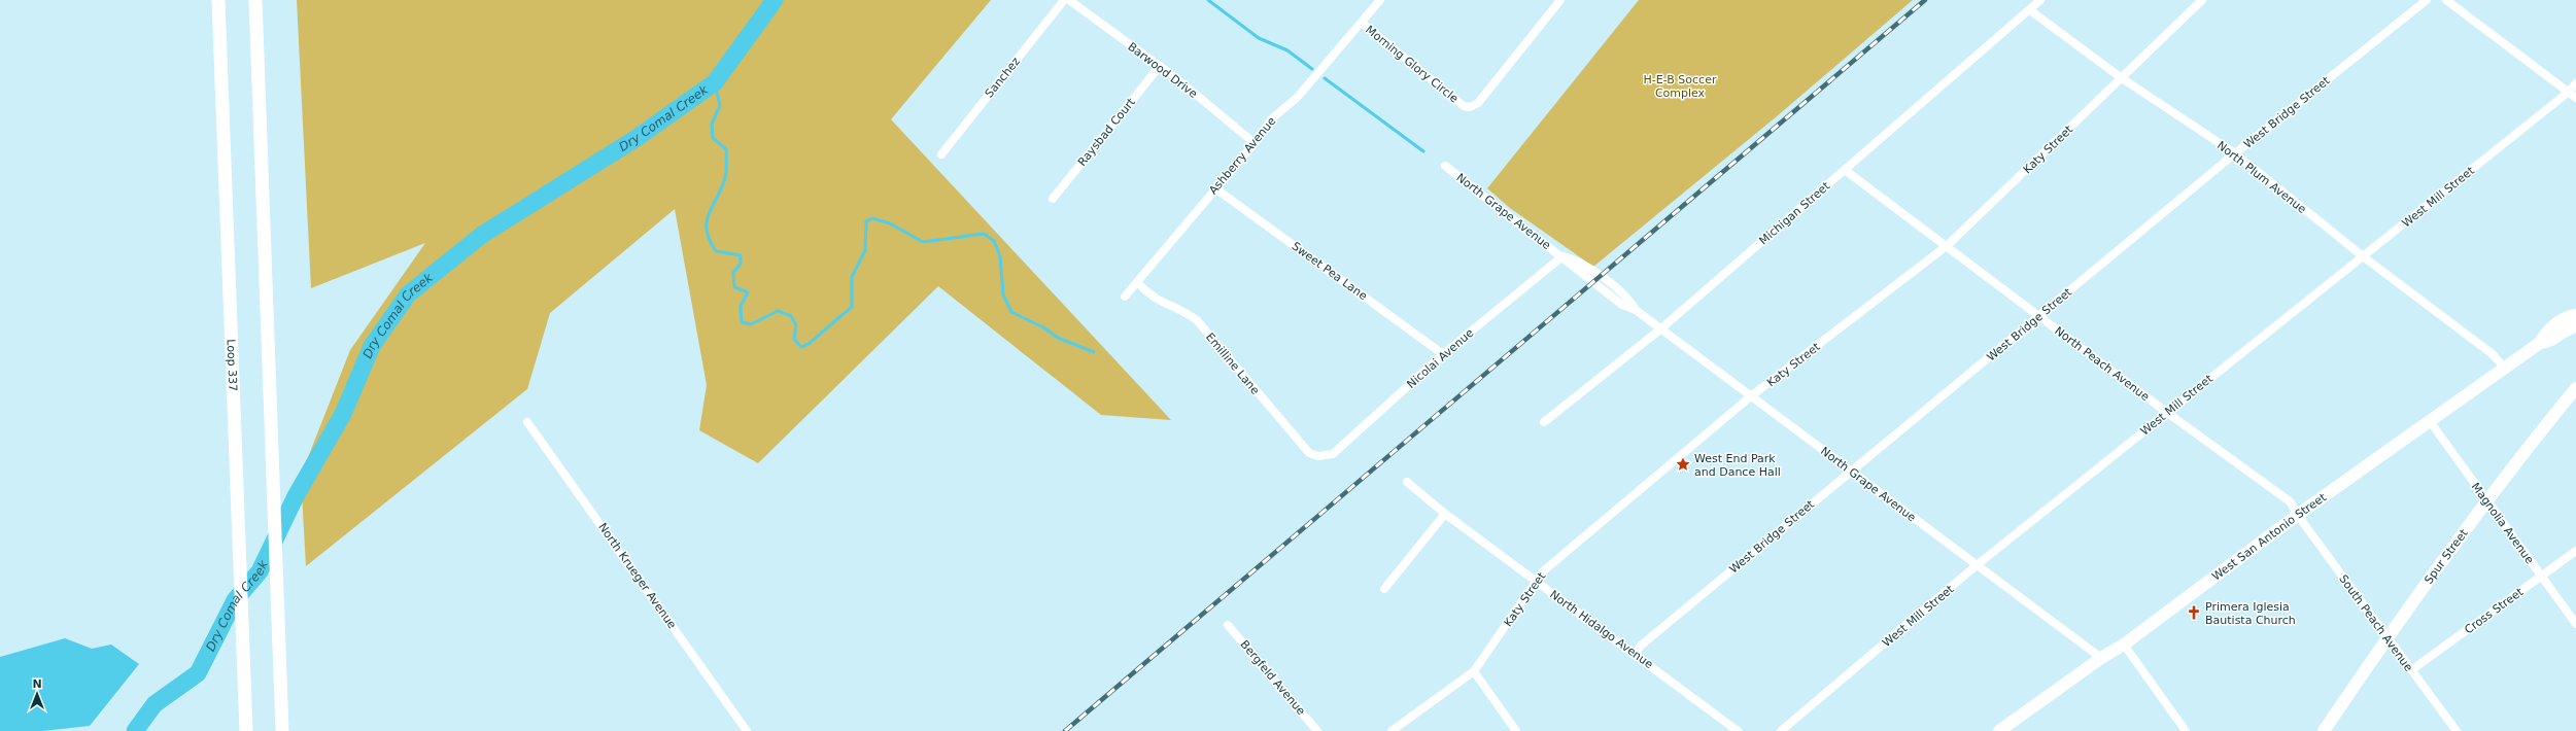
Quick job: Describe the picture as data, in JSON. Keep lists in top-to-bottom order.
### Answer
{
  "streets": {
    "main road": ["Loop 337"],
    "street": [
      "Morning Glory Circle",
      "Barwood Drive",
      "Sanchez",
      "West Bridge Street",
      "Raysbad Court",
      "Katy Street",
      "Ashberry Avenue",
      "North Plum Avenue",
      "West Mill Street",
      "North Grape Avenue",
      "Michigan Street",
      "Sweet Pea Lane",
      "Nicolai Avenue",
      "Emilline Lane",
      "North Peach Avenue",
      "Magnolia Avenue",
      "West San Antonio Street",
      "Spur Street",
      "North Krueger Avenue",
      "Cross Street",
      "South Peach Avenue",
      "North Hidalgo Avenue",
      "Bergfeld Avenue"
    ]
  },
  "crossings": [
    ["Morning Glory Circle", "Ashberry Avenue"],
    ["Barwood Drive", "Raysbad Court"],
    ["Barwood Drive", "Ashberry Avenue"],
    ["West Bridge Street", "North Plum Avenue"],
    ["West Bridge Street", "North Grape Avenue"],
    ["West Bridge Street", "North Peach Avenue"],
    ["West Bridge Street", "North Hidalgo Avenue"],
    ["Katy Street", "North Plum Avenue"],
    ["Katy Street", "North Grape Avenue"],
    ["Katy Street", "North Peach Avenue"],
    ["Katy Street", "North Hidalgo Avenue"],
    ["Ashberry Avenue", "Sweet Pea Lane"],
    ["Ashberry Avenue", "Emilline Lane"],
    ["North Plum Avenue", "West Mill Street"],
    ["North Plum Avenue", "Michigan Street"],
    ["North Plum Avenue", "West San Antonio Street"],
    ["West Mill Street", "North Grape Avenue"],
    ["West Mill Street", "North Peach Avenue"],
    ["North Grape Avenue", "Michigan Street"],
    ["North Grape Avenue", "Nicolai Avenue"],
    ["North Grape Avenue", "West San Antonio Street"],
    ["Michigan Street", "North Peach Avenue"],
    ["Sweet Pea Lane", "Nicolai Avenue"],
    ["Nicolai Avenue", "Emilline Lane"],
    ["North Peach Avenue", "West San Antonio Street"],
    ["North Peach Avenue", "South Peach Avenue"],
    ["Magnolia Avenue", "West San Antonio Street"],
    ["Magnolia Avenue", "Spur Street"],
    ["Magnolia Avenue", "Cross Street"],
    ["West San Antonio Street", "South Peach Avenue"],
    ["Spur Street", "South Peach Avenue"],
    ["Cross Street", "South Peach Avenue"]
  ],
  "water": ["Dry Comal Creek"],
  "parks": ["H-E-B Soccer Complex"],
  "places": {
    "place": ["West End Park and Dance Hall"],
    "church": ["Primera Iglesia Bautista Church"]
  },
  "north": "top"
}
